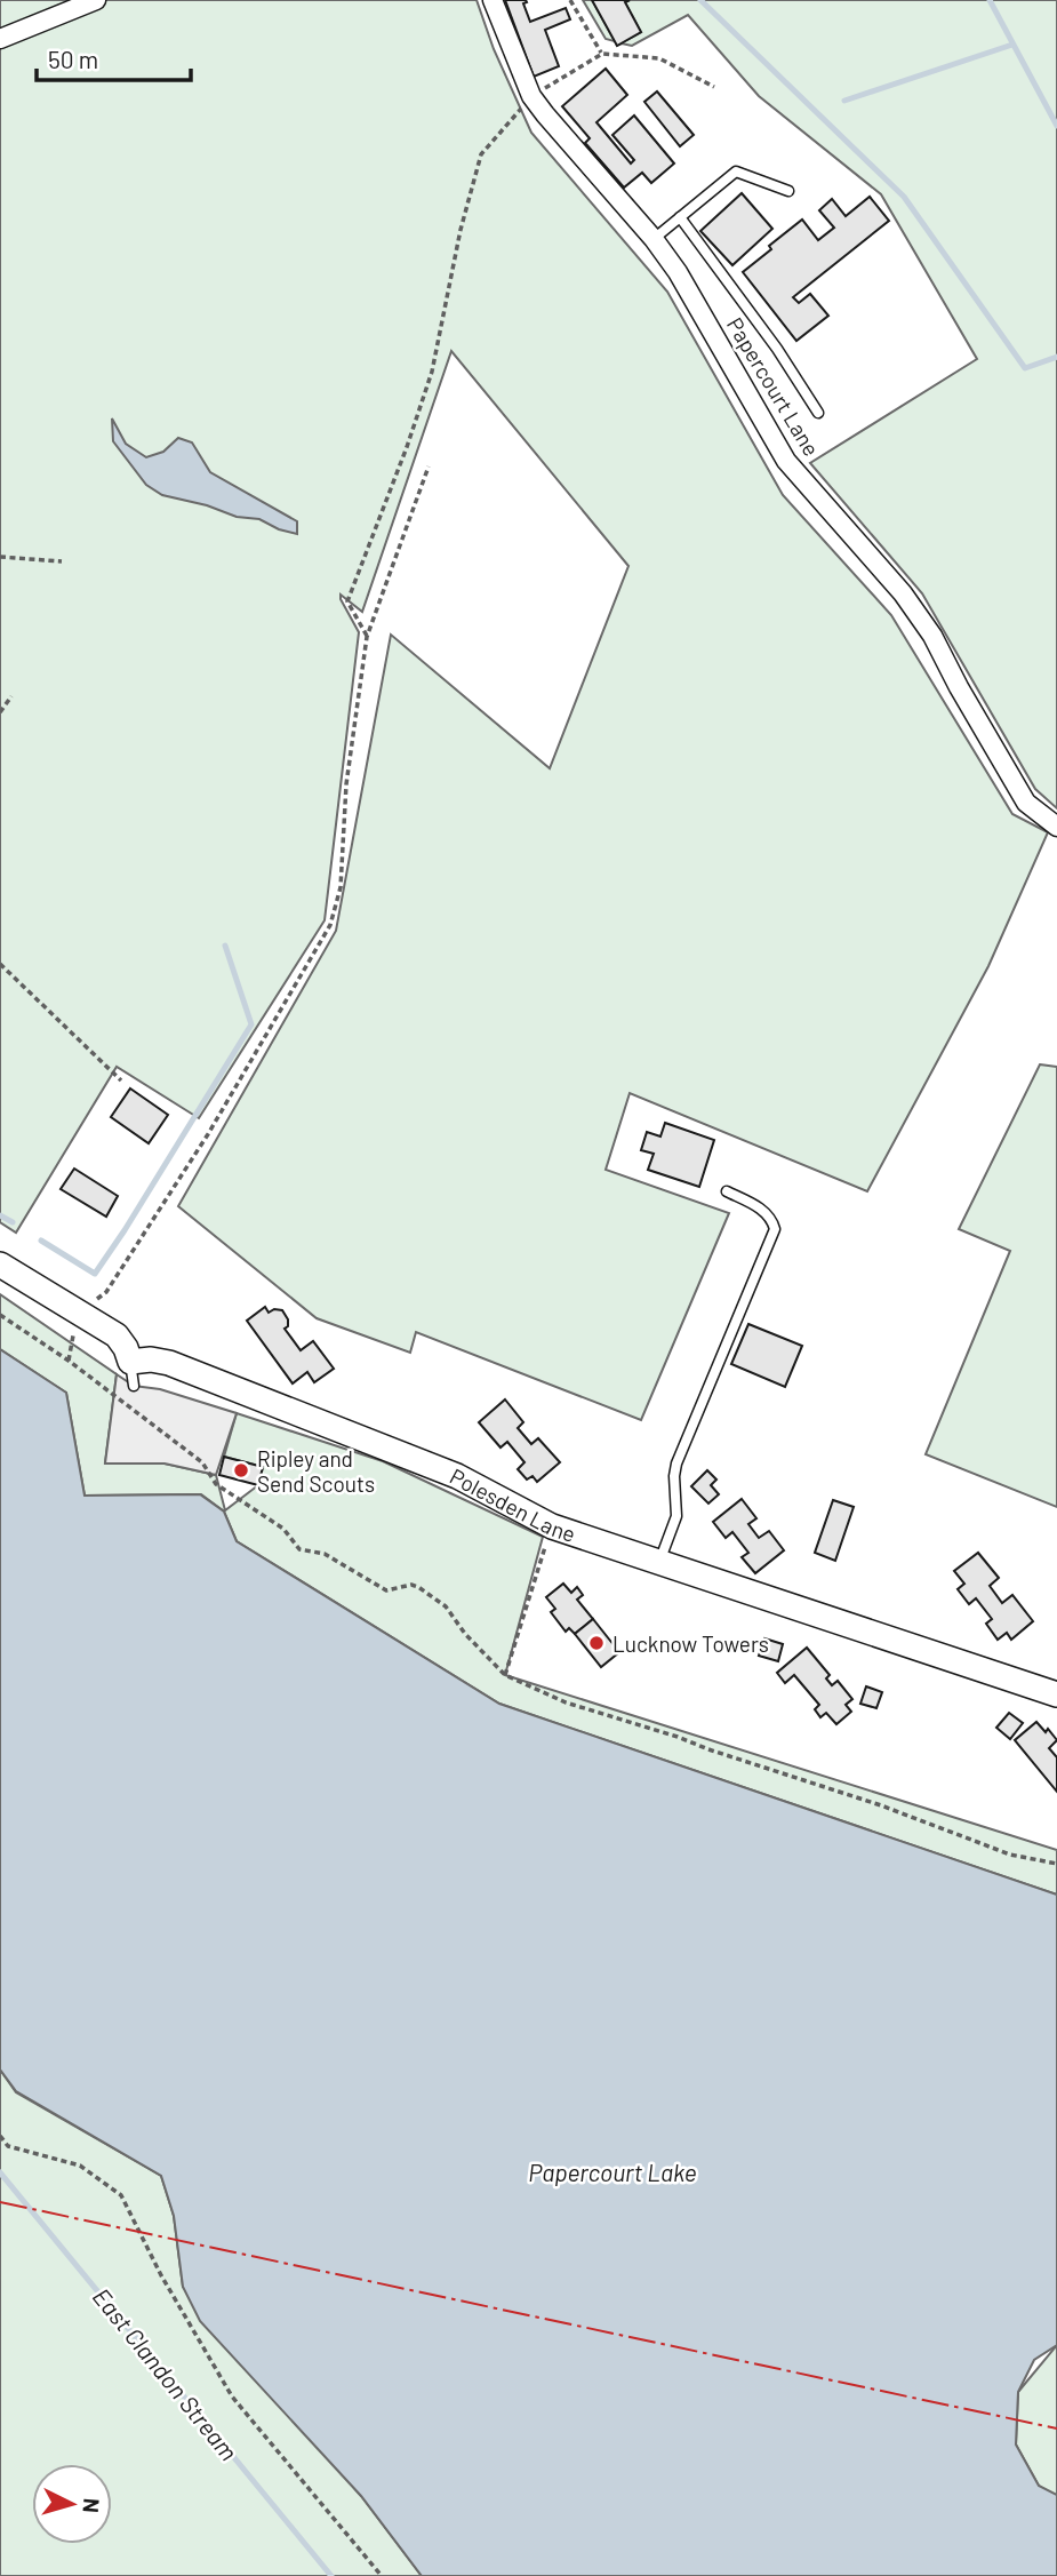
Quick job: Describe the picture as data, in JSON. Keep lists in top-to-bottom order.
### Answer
{
  "streets": {
    "street": ["Papercourt Lane", "Polesden Lane"]
  },
  "water": ["Papercourt Lake", "East Clandon Stream"],
  "places": ["Ripley and Send Scouts", "Lucknow Towers"],
  "scale_bar": "50 m",
  "north": "right"
}
